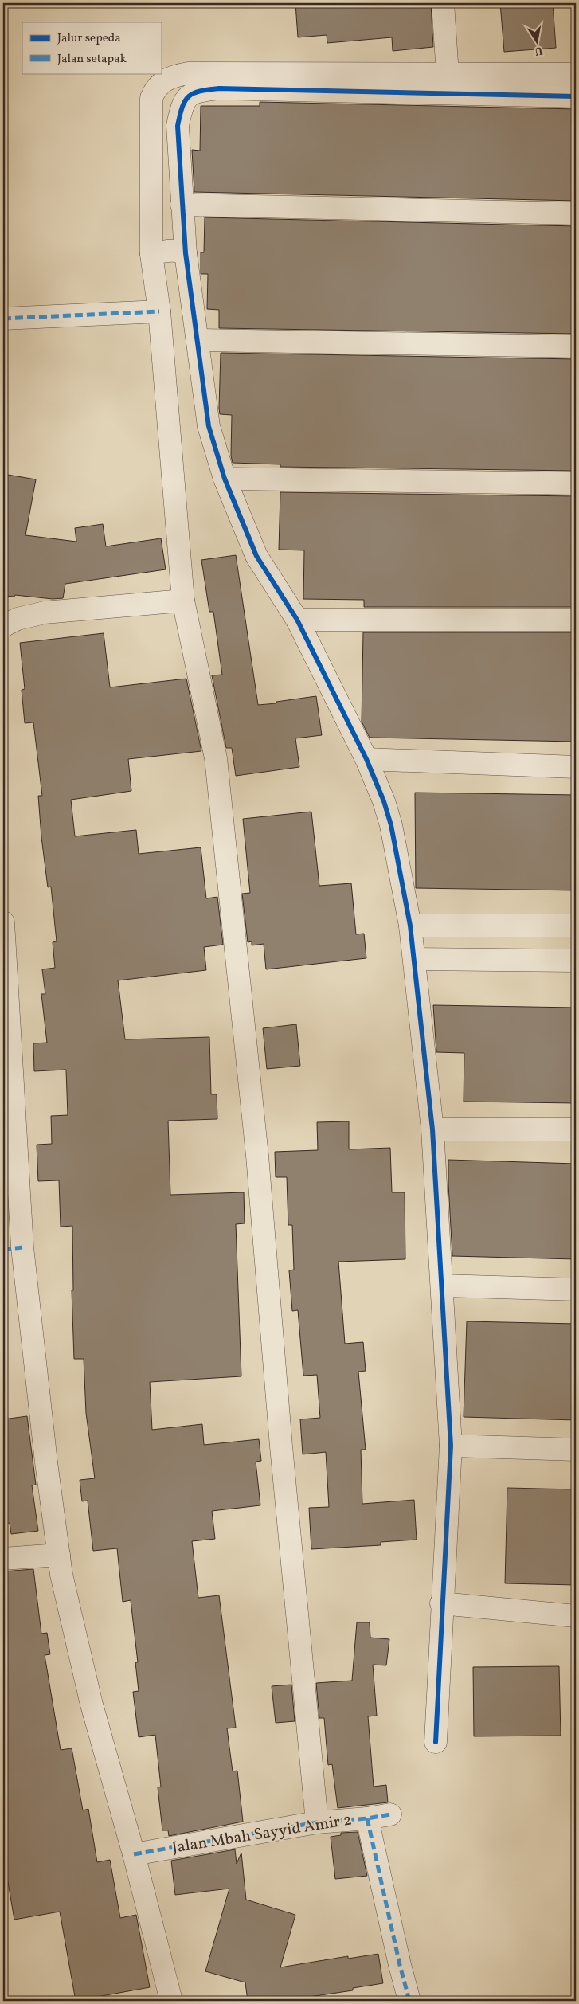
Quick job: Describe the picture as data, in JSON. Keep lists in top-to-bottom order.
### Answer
{
  "streets": {
    "street": ["Jalan Mbah Sayyid Amir 2"]
  },
  "legend": ["Jalur sepeda", "Jalan setapak"],
  "north": "bottom"
}
